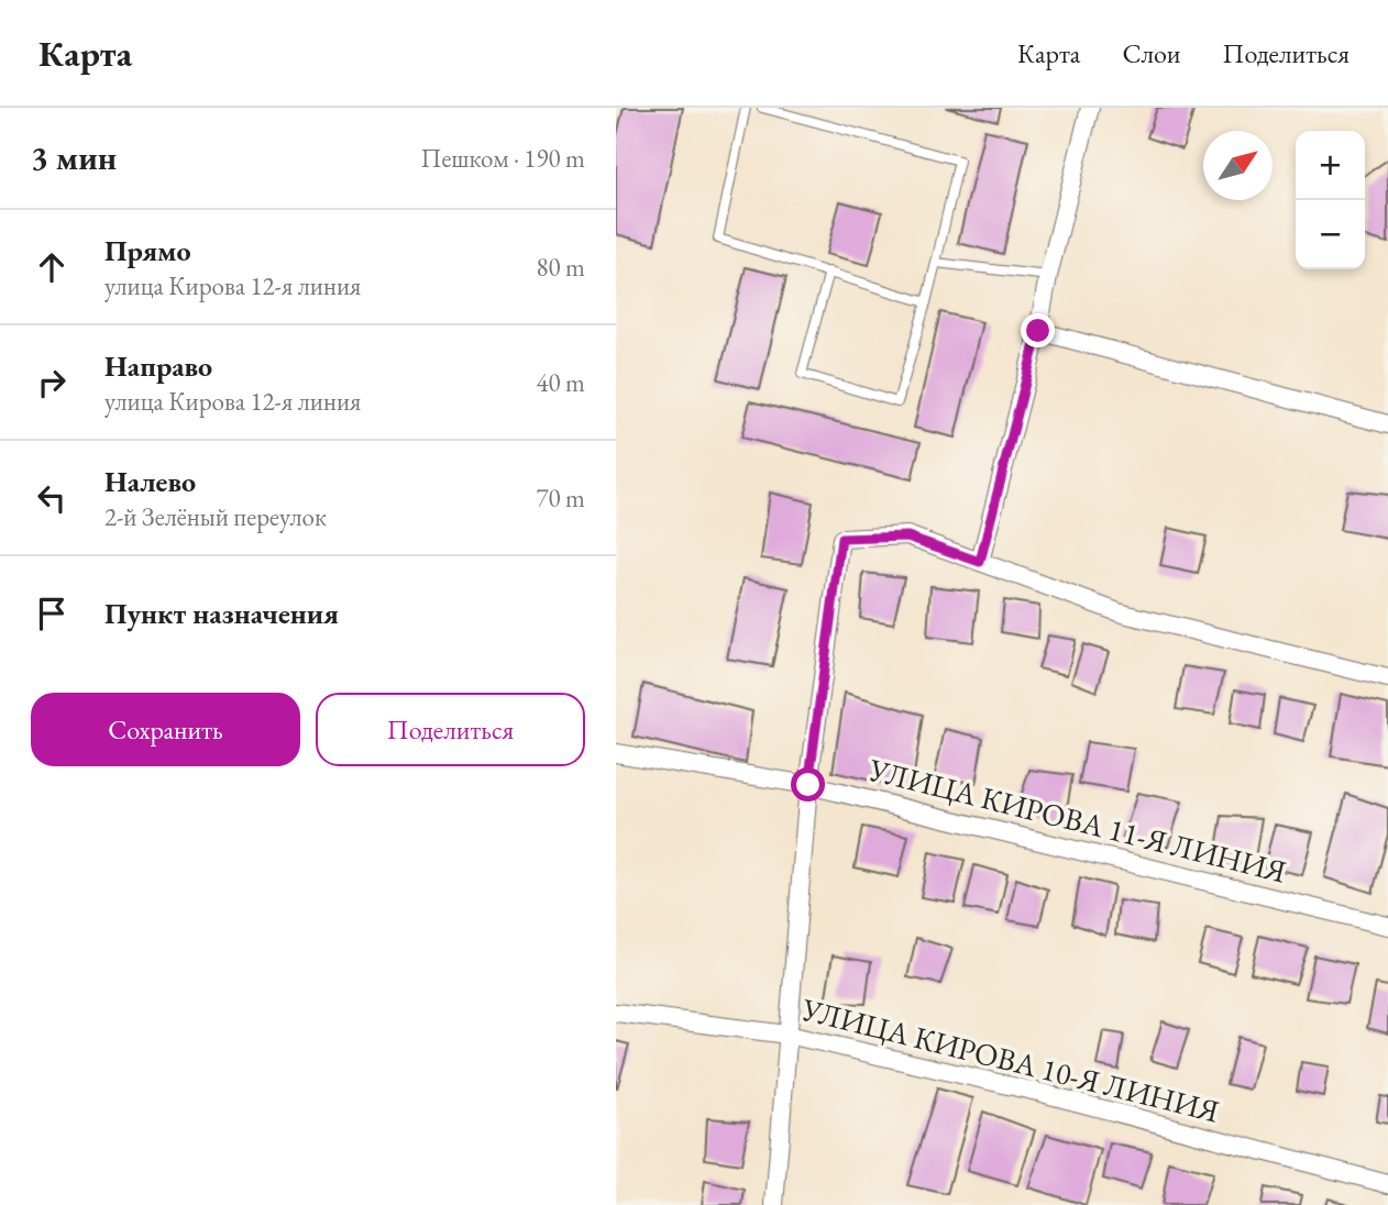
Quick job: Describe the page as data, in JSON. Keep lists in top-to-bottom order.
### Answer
{
  "streets": {
    "street": ["УЛИЦА КИРОВА 11-Я ЛИНИЯ", "УЛИЦА КИРОВА 10-Я ЛИНИЯ"]
  },
  "north": "top right",
  "page": {
    "header": "Карта",
    "nav": ["Карта", "Слои", "Поделиться"],
    "heading": ["3 мин", "Пешком · 190 m"],
    "map_buttons": ["+", "−"],
    "list": [
      ["Прямо", "улица Кирова 12-я линия", "80 m"],
      ["Направо", "улица Кирова 12-я линия", "40 m"],
      ["Налево", "2-й Зелёный переулок", "70 m"],
      "Пункт назначения"
    ],
    "buttons": ["Сохранить", "Поделиться"]
  }
}
